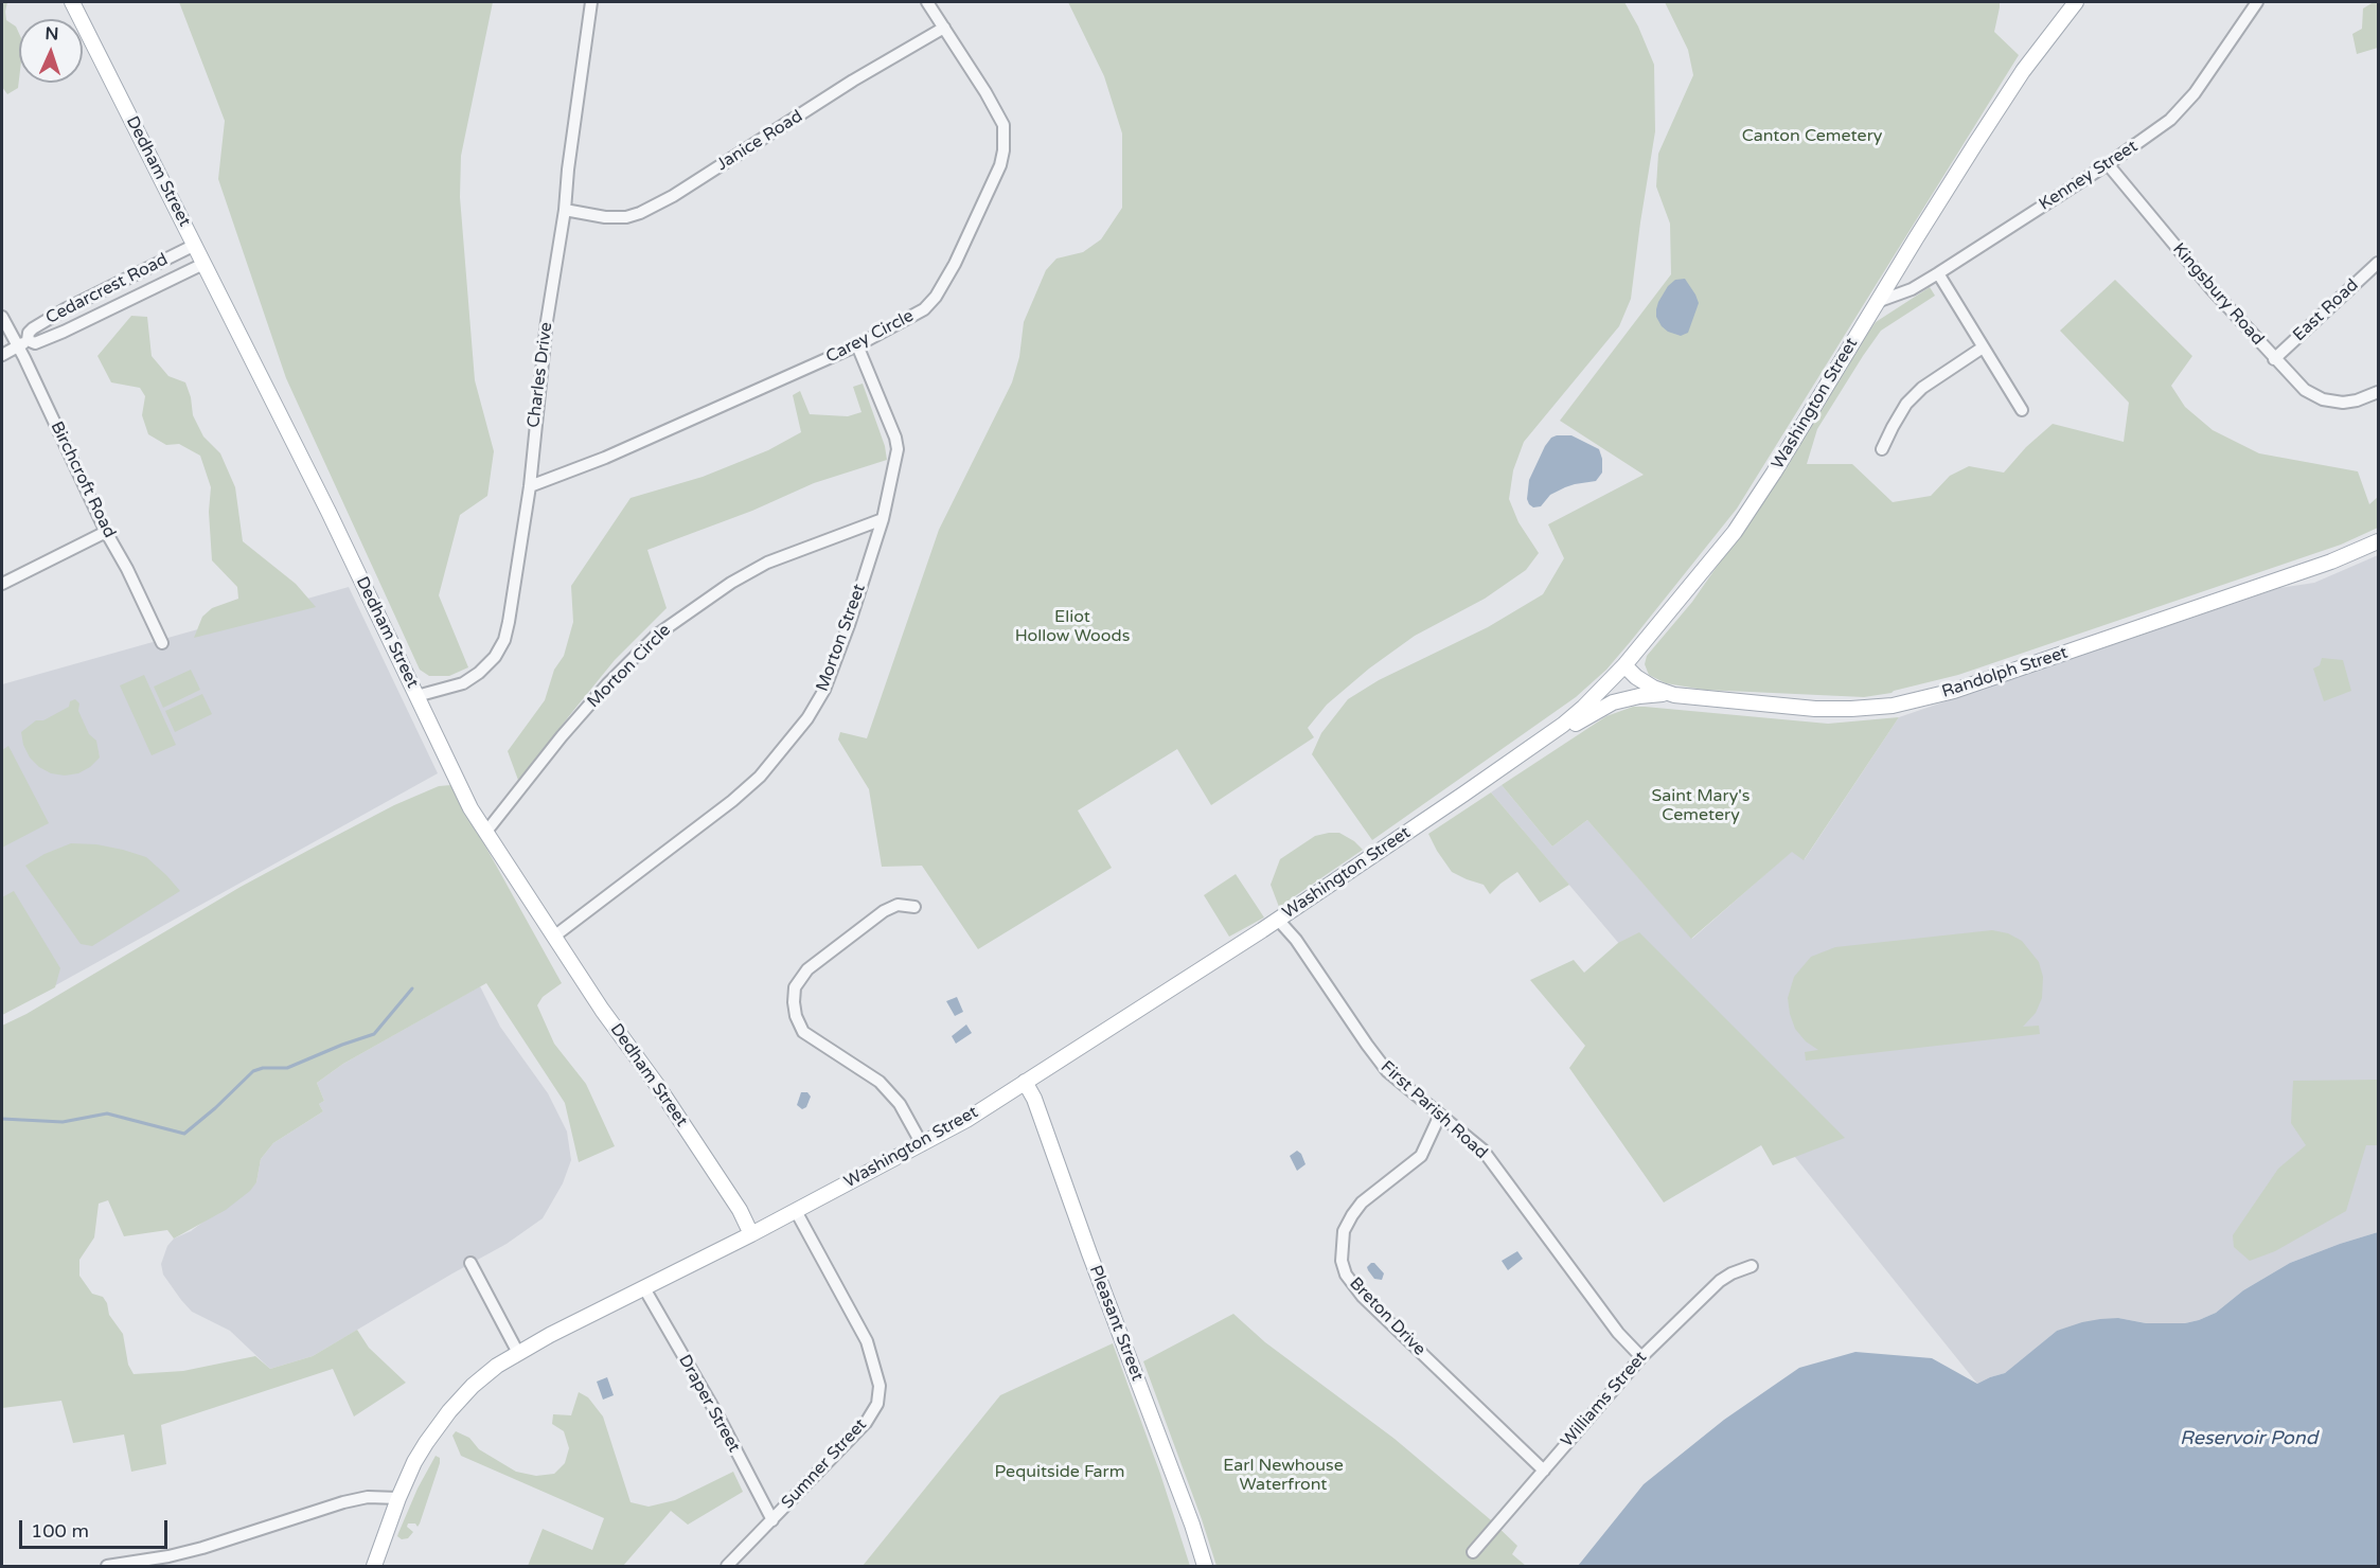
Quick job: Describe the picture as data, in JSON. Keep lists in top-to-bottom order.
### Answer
{
  "streets": {
    "main road": [
      "Dedham Street",
      "Washington Street",
      "Randolph Street",
      "Pleasant Street"
    ],
    "street": [
      "Janice Road",
      "Kenney Street",
      "Cedarcrest Road",
      "Kingsbury Road",
      "East Road",
      "Carey Circle",
      "Charles Drive",
      "Birchcroft Road",
      "Morton Street",
      "Morton Circle",
      "First Parish Road",
      "Breton Drive",
      "Williams Street",
      "Draper Street",
      "Sumner Street"
    ]
  },
  "crossings": [
    ["Janice Road", "Carey Circle"],
    ["Janice Road", "Charles Drive"],
    ["Dedham Street", "Cedarcrest Road"],
    ["Dedham Street", "Charles Drive"],
    ["Dedham Street", "Washington Street"],
    ["Dedham Street", "Morton Street"],
    ["Dedham Street", "Morton Circle"],
    ["Kenney Street", "Kingsbury Road"],
    ["Kenney Street", "Washington Street"],
    ["Cedarcrest Road", "Birchcroft Road"],
    ["Kingsbury Road", "East Road"],
    ["Carey Circle", "Charles Drive"],
    ["Carey Circle", "Morton Street"],
    ["Washington Street", "Randolph Street"],
    ["Washington Street", "First Parish Road"],
    ["Washington Street", "Pleasant Street"],
    ["Washington Street", "Draper Street"],
    ["Washington Street", "Sumner Street"],
    ["Morton Street", "Morton Circle"],
    ["First Parish Road", "Breton Drive"],
    ["First Parish Road", "Williams Street"],
    ["Breton Drive", "Williams Street"],
    ["Draper Street", "Sumner Street"]
  ],
  "water": ["Reservoir Pond"],
  "parks": [
    "Canton Cemetery",
    "Eliot Hollow Woods",
    "Saint Mary's Cemetery",
    "Earl Newhouse Waterfront",
    "Pequitside Farm"
  ],
  "scale_bar": "100 m",
  "north": "top"
}
